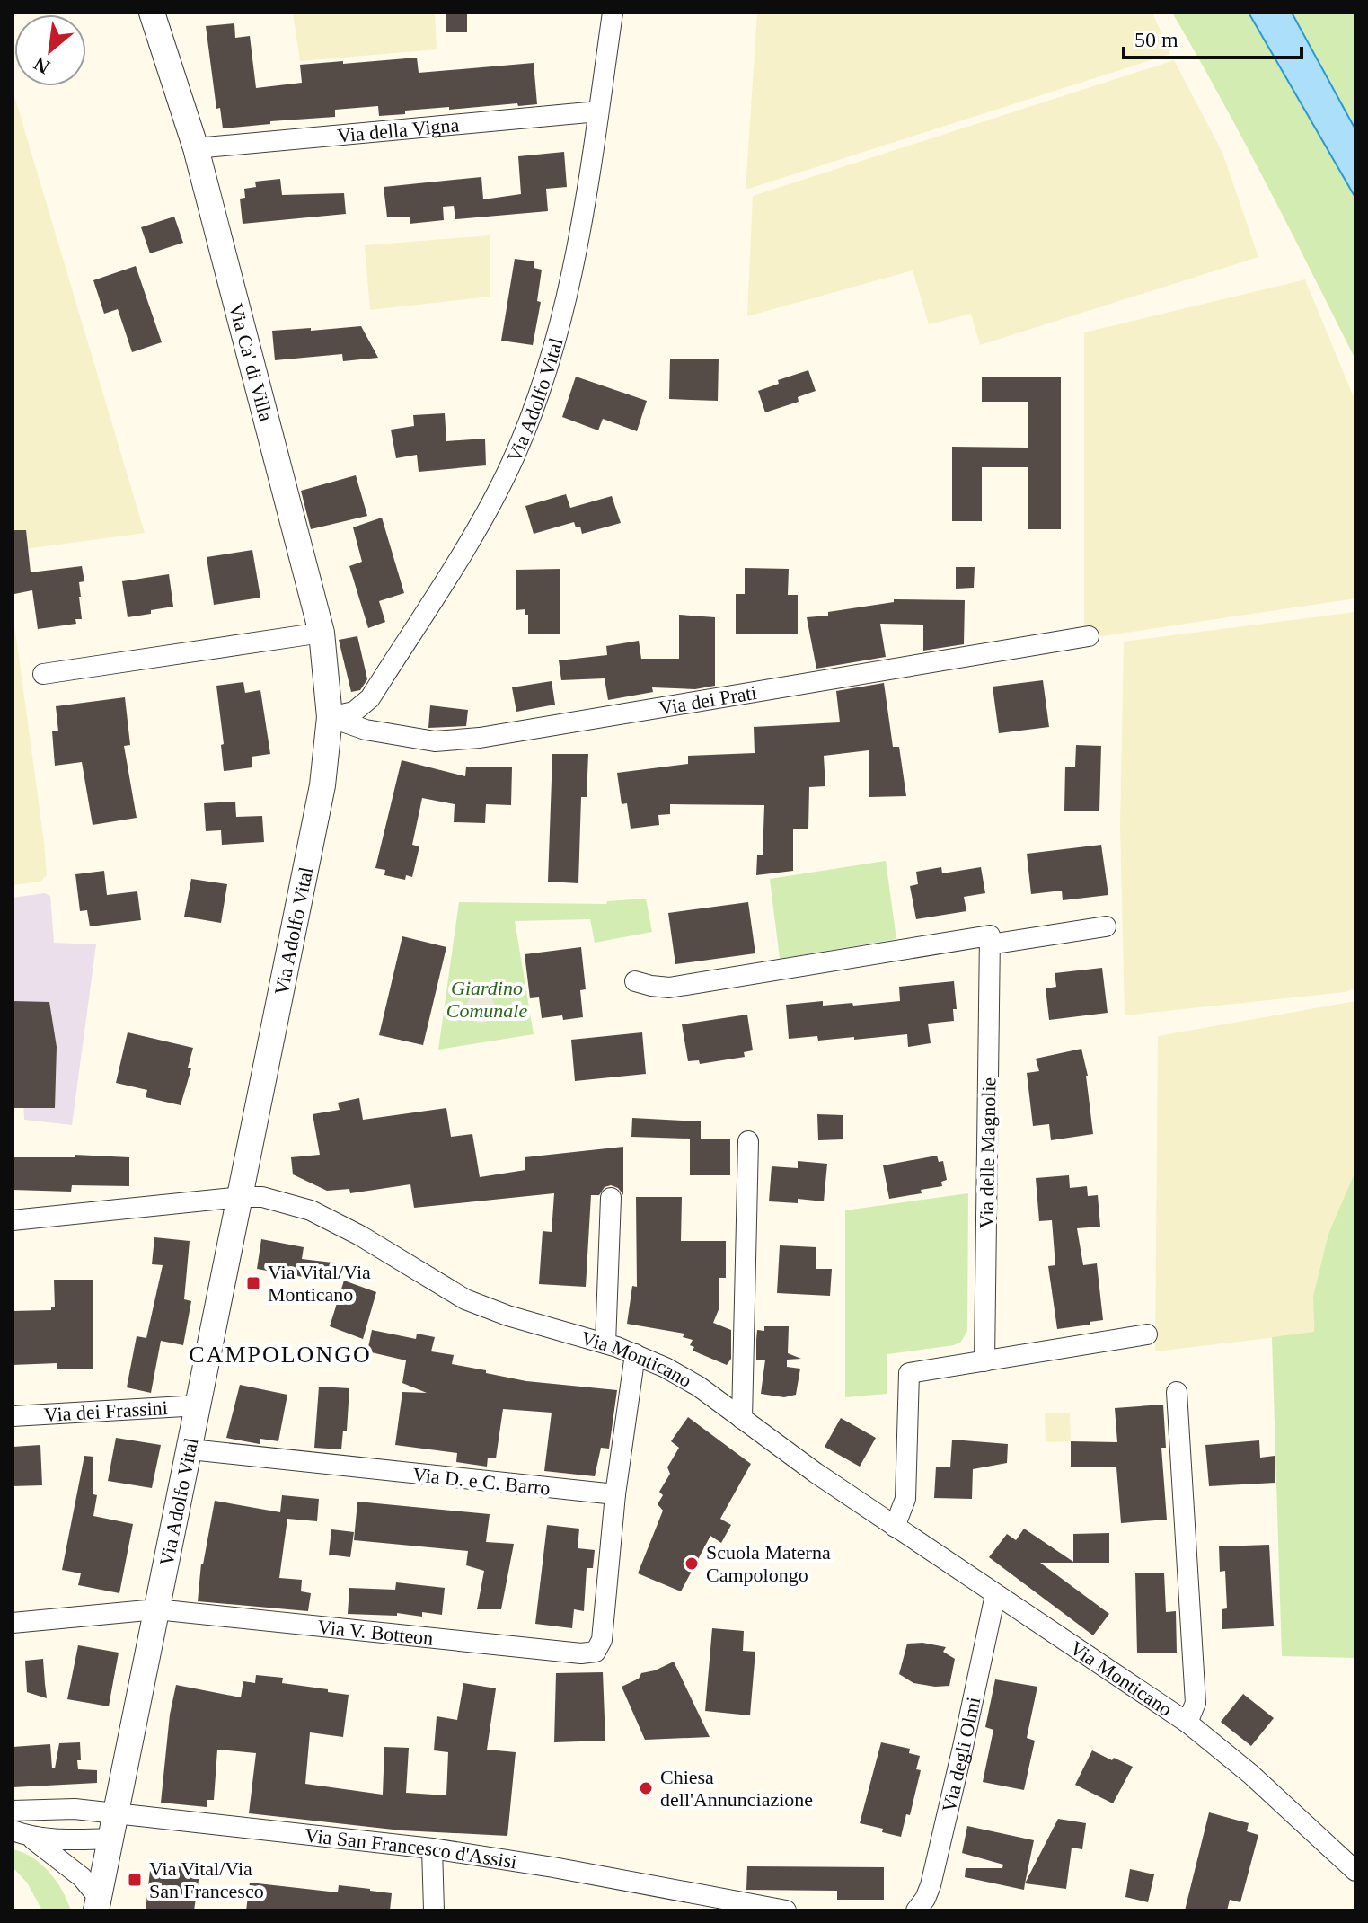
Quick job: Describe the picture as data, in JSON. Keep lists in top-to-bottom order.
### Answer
{
  "streets": {
    "street": [
      "Via della Vigna",
      "Via Ca' di Villa",
      "Via Adolfo Vital",
      "Via dei Prati",
      "Via delle Magnolie",
      "Via Monticano",
      "Via dei Frassini",
      "Via D. e C. Barro",
      "Via V. Botteon",
      "Via degli Olmi",
      "Via San Francesco d'Assisi"
    ]
  },
  "crossings": [
    ["Via della Vigna", "Via Ca' di Villa"],
    ["Via della Vigna", "Via Adolfo Vital"],
    ["Via Ca' di Villa", "Via Adolfo Vital"],
    ["Via Ca' di Villa", "Via dei Prati"],
    ["Via Adolfo Vital", "Via dei Prati"],
    ["Via Adolfo Vital", "Via Monticano"],
    ["Via Adolfo Vital", "Via dei Frassini"],
    ["Via Adolfo Vital", "Via D. e C. Barro"],
    ["Via Adolfo Vital", "Via V. Botteon"],
    ["Via Adolfo Vital", "Via San Francesco d'Assisi"],
    ["Via Monticano", "Via degli Olmi"],
    ["Via D. e C. Barro", "Via V. Botteon"]
  ],
  "districts": ["CAMPOLONGO"],
  "parks": ["Giardino Comunale"],
  "places": {
    "transit": ["Via Vital/Via Monticano", "Via Vital/Via San Francesco"],
    "other": ["Scuola Materna Campolongo", "Chiesa dell'Annunciazione"]
  },
  "scale_bar": "50 m",
  "north": "bottom left"
}
